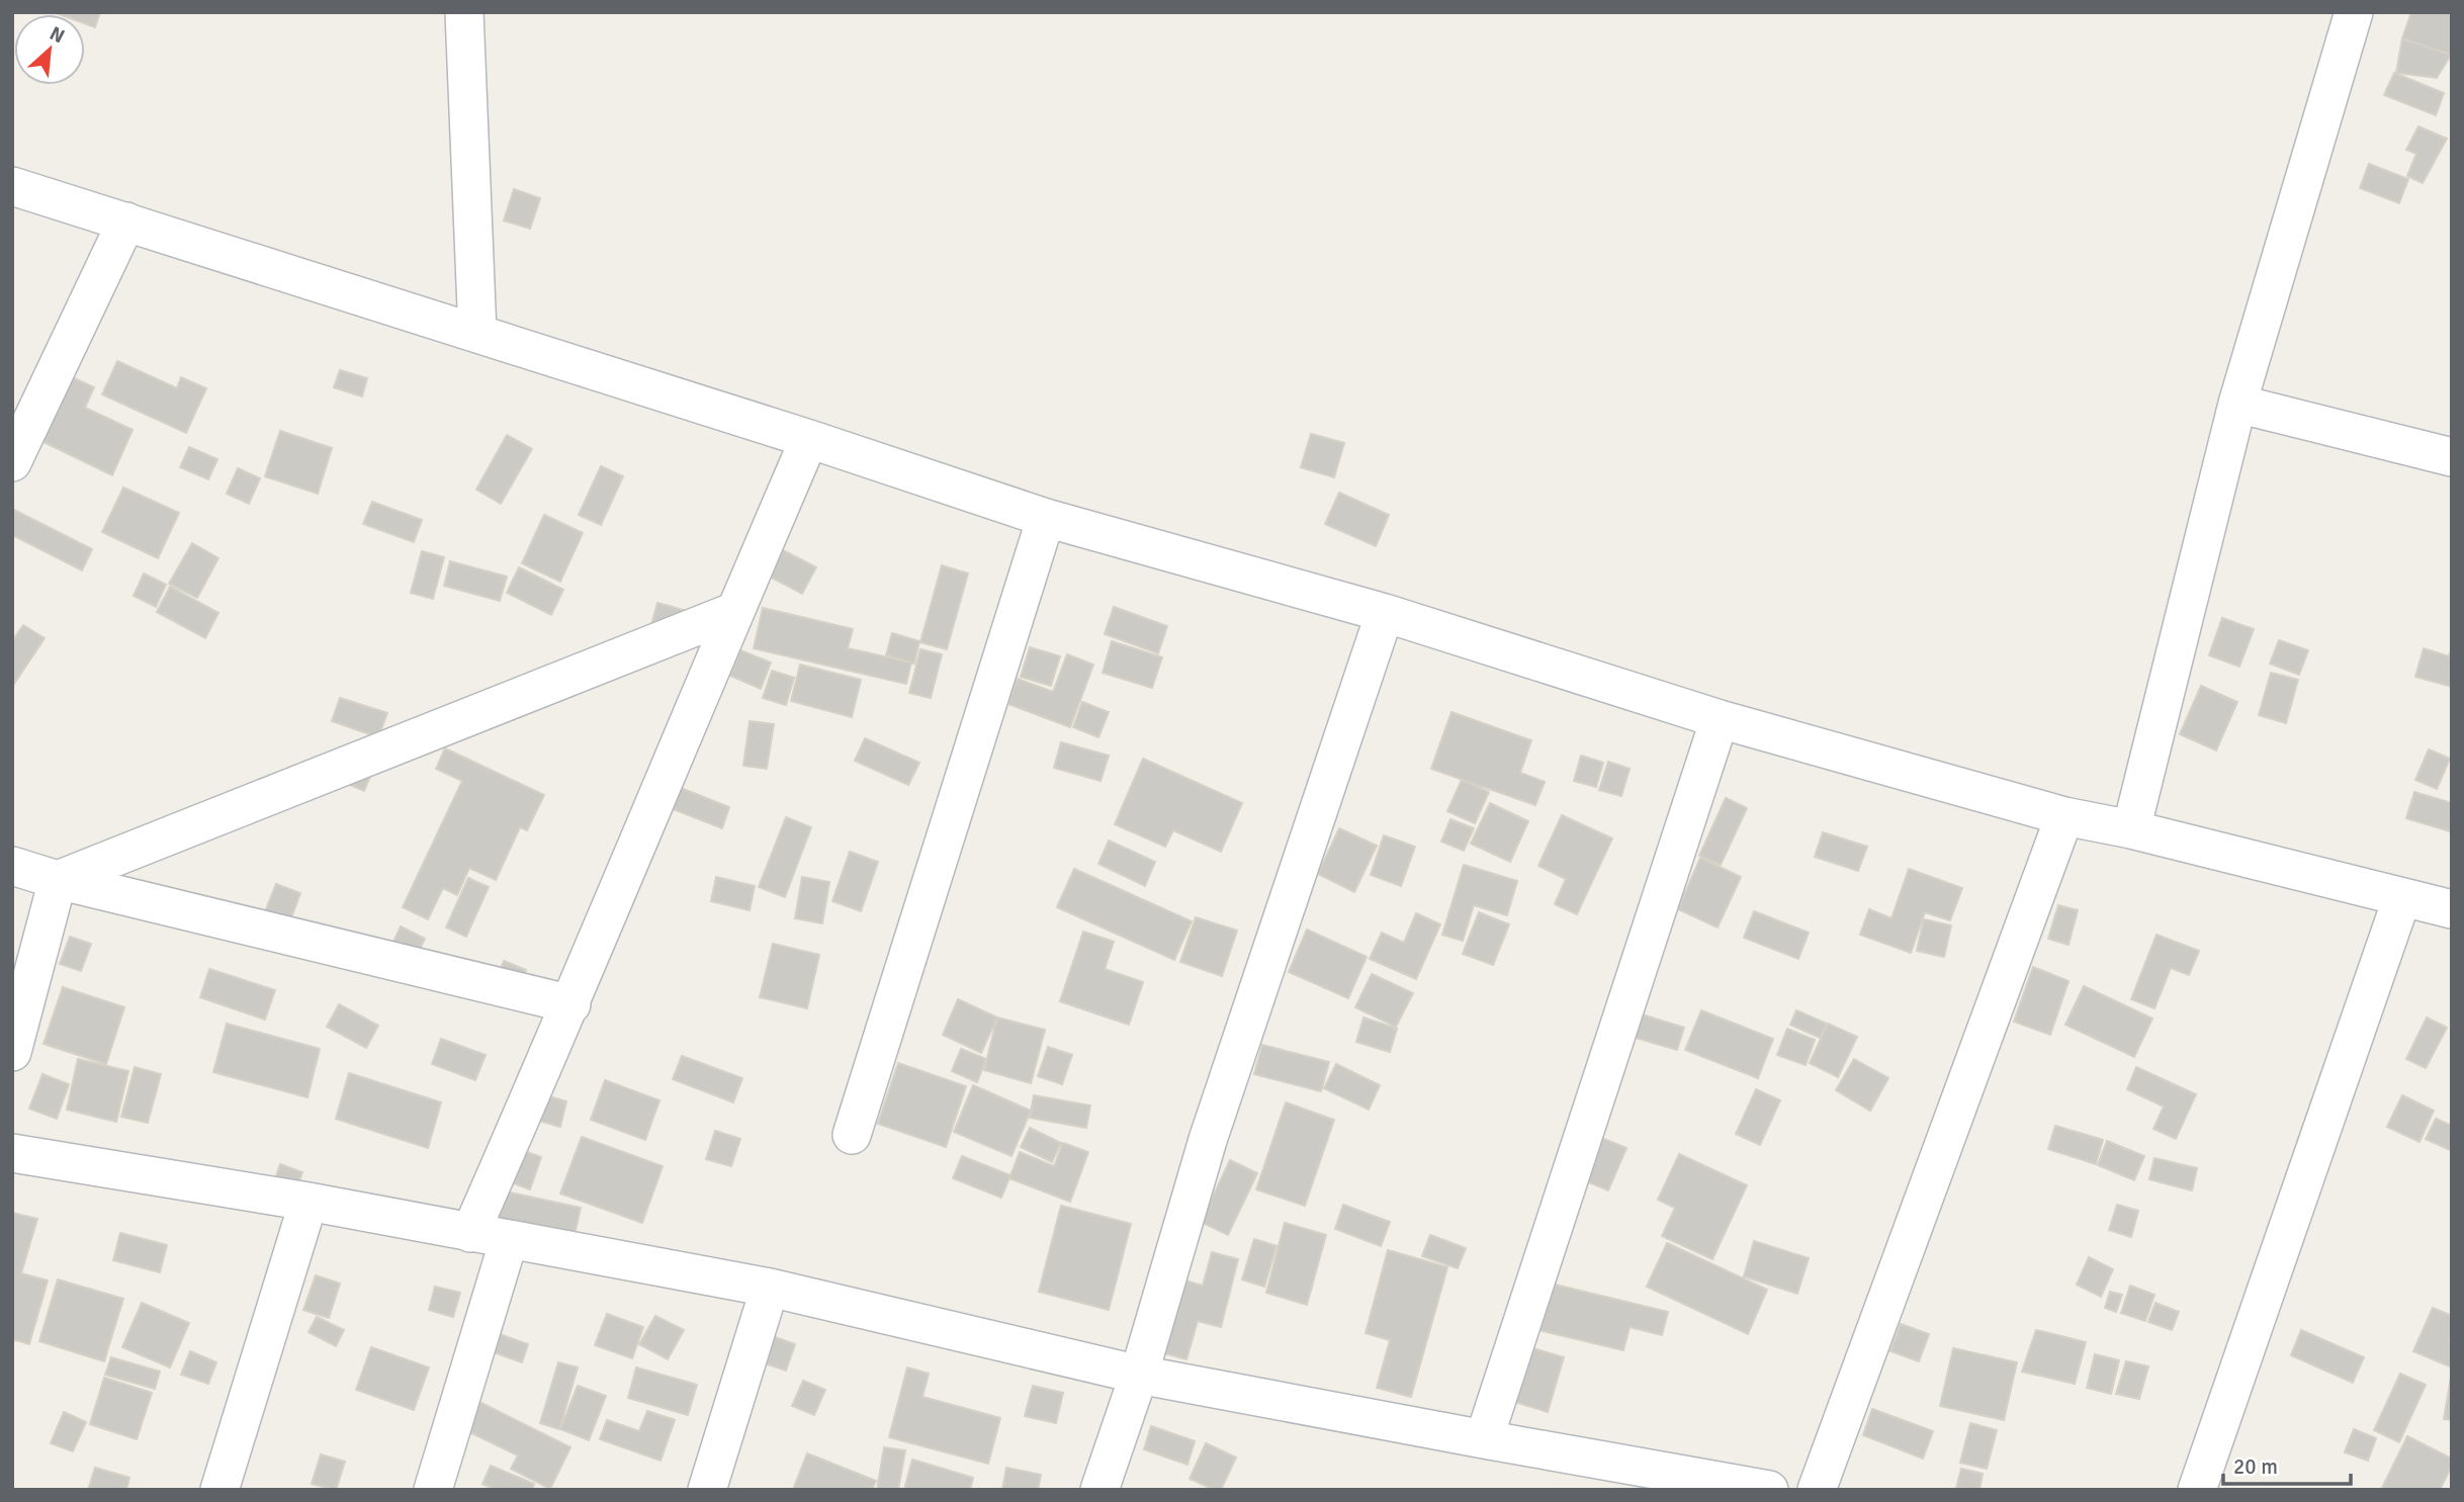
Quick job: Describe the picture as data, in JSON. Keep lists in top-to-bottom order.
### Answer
{
  "scale_bar": "20 m",
  "north": "top right"
}
